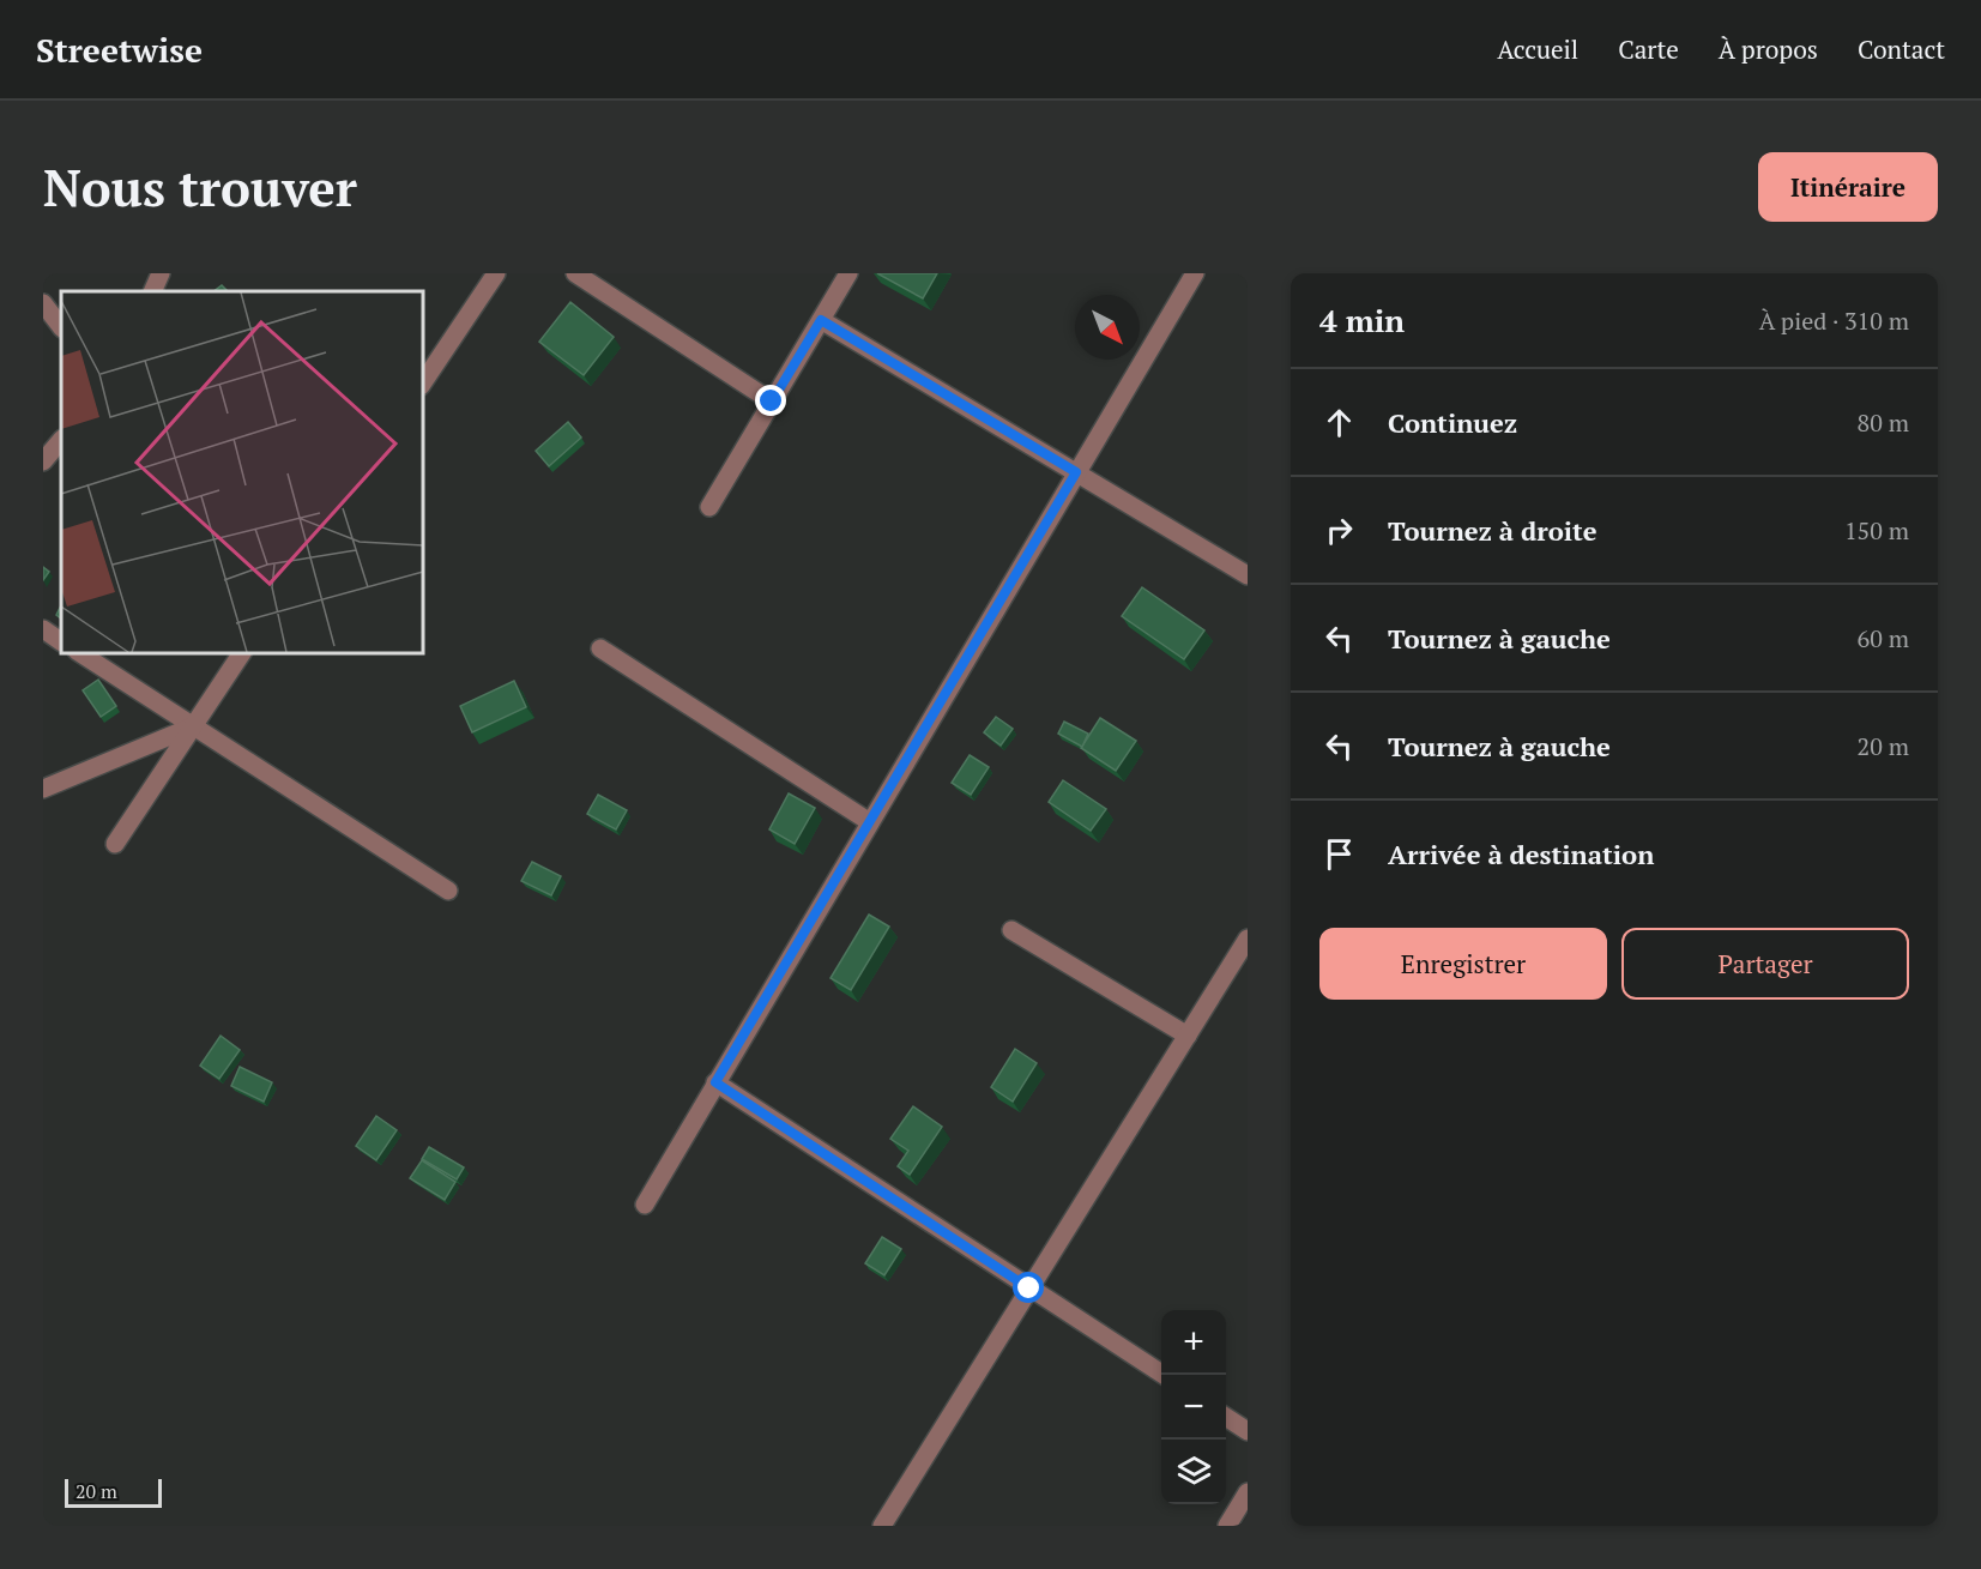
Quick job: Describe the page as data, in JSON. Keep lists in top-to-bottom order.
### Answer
{
  "scale_bar": "20 m",
  "north": "bottom right",
  "page": {
    "header": "Streetwise",
    "nav": [
      "Accueil",
      "Carte",
      "À propos",
      "Contact"
    ],
    "buttons": [
      "Itinéraire",
      ["Enregistrer", "Partager"]
    ],
    "title": "Nous trouver",
    "heading": ["4 min", "À pied · 310 m"],
    "list": [
      ["Continuez", "80 m"],
      ["Tournez à droite", "150 m"],
      ["Tournez à gauche", "60 m"],
      ["Tournez à gauche", "20 m"],
      "Arrivée à destination"
    ],
    "map_buttons": ["+", "−"],
    "scale": "20 m"
  }
}
